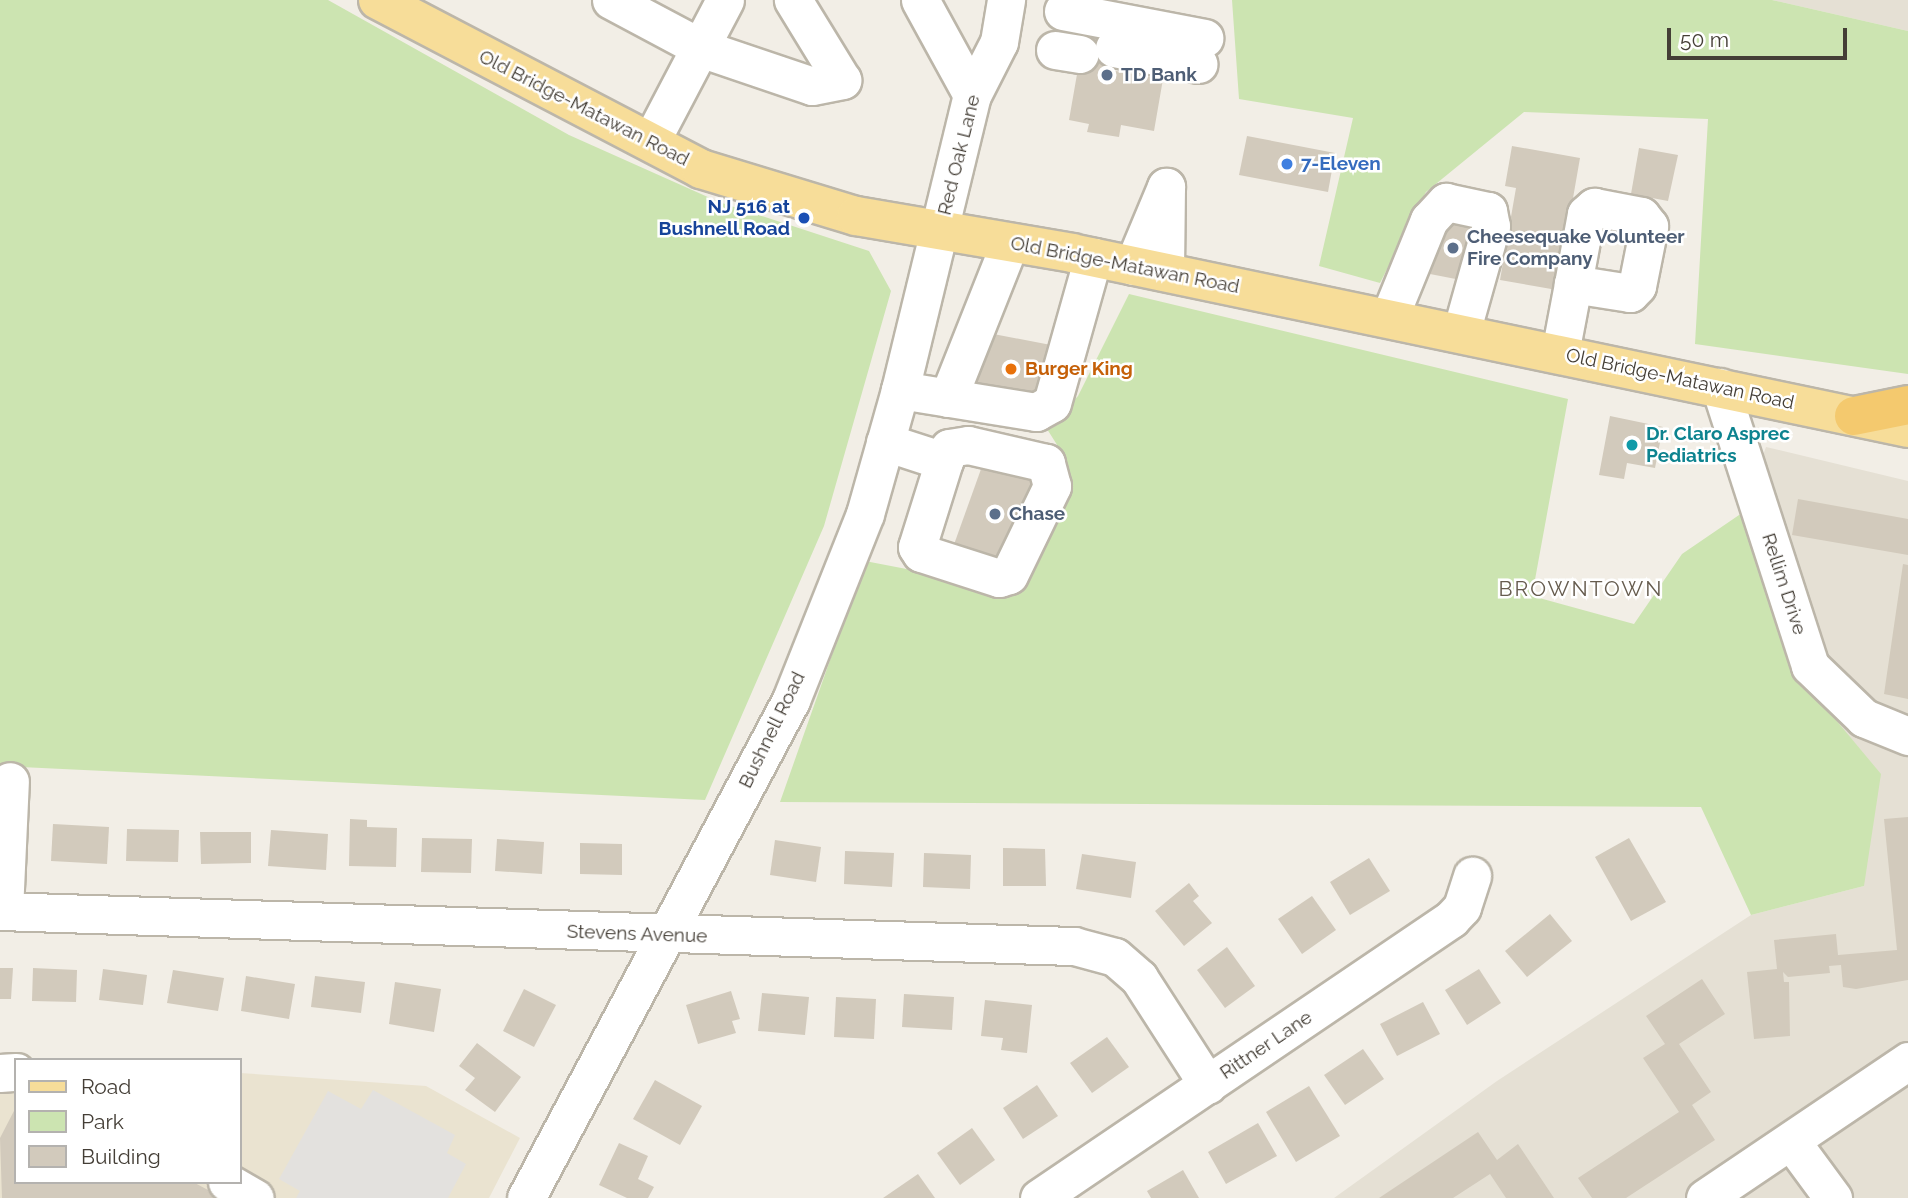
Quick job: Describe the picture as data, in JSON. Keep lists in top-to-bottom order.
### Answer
{
  "streets": {
    "main road": ["Old Bridge-Matawan Road"],
    "street": [
      "Red Oak Lane",
      "Rellim Drive",
      "Bushnell Road",
      "Stevens Avenue",
      "Rittner Lane"
    ]
  },
  "crossings": [
    ["Old Bridge-Matawan Road", "Red Oak Lane"],
    ["Old Bridge-Matawan Road", "Rellim Drive"],
    ["Old Bridge-Matawan Road", "Bushnell Road"],
    ["Red Oak Lane", "Bushnell Road"],
    ["Bushnell Road", "Stevens Avenue"],
    ["Stevens Avenue", "Rittner Lane"]
  ],
  "districts": ["BROWNTOWN"],
  "places": [
    "TD Bank",
    "7-Eleven",
    "NJ 516 at Bushnell Road",
    "Cheesequake Volunteer Fire Company",
    "Burger King",
    "Dr. Claro Asprec Pediatrics",
    "Chase"
  ],
  "legend": ["Road", "Park", "Building"],
  "scale_bar": "50 m"
}
